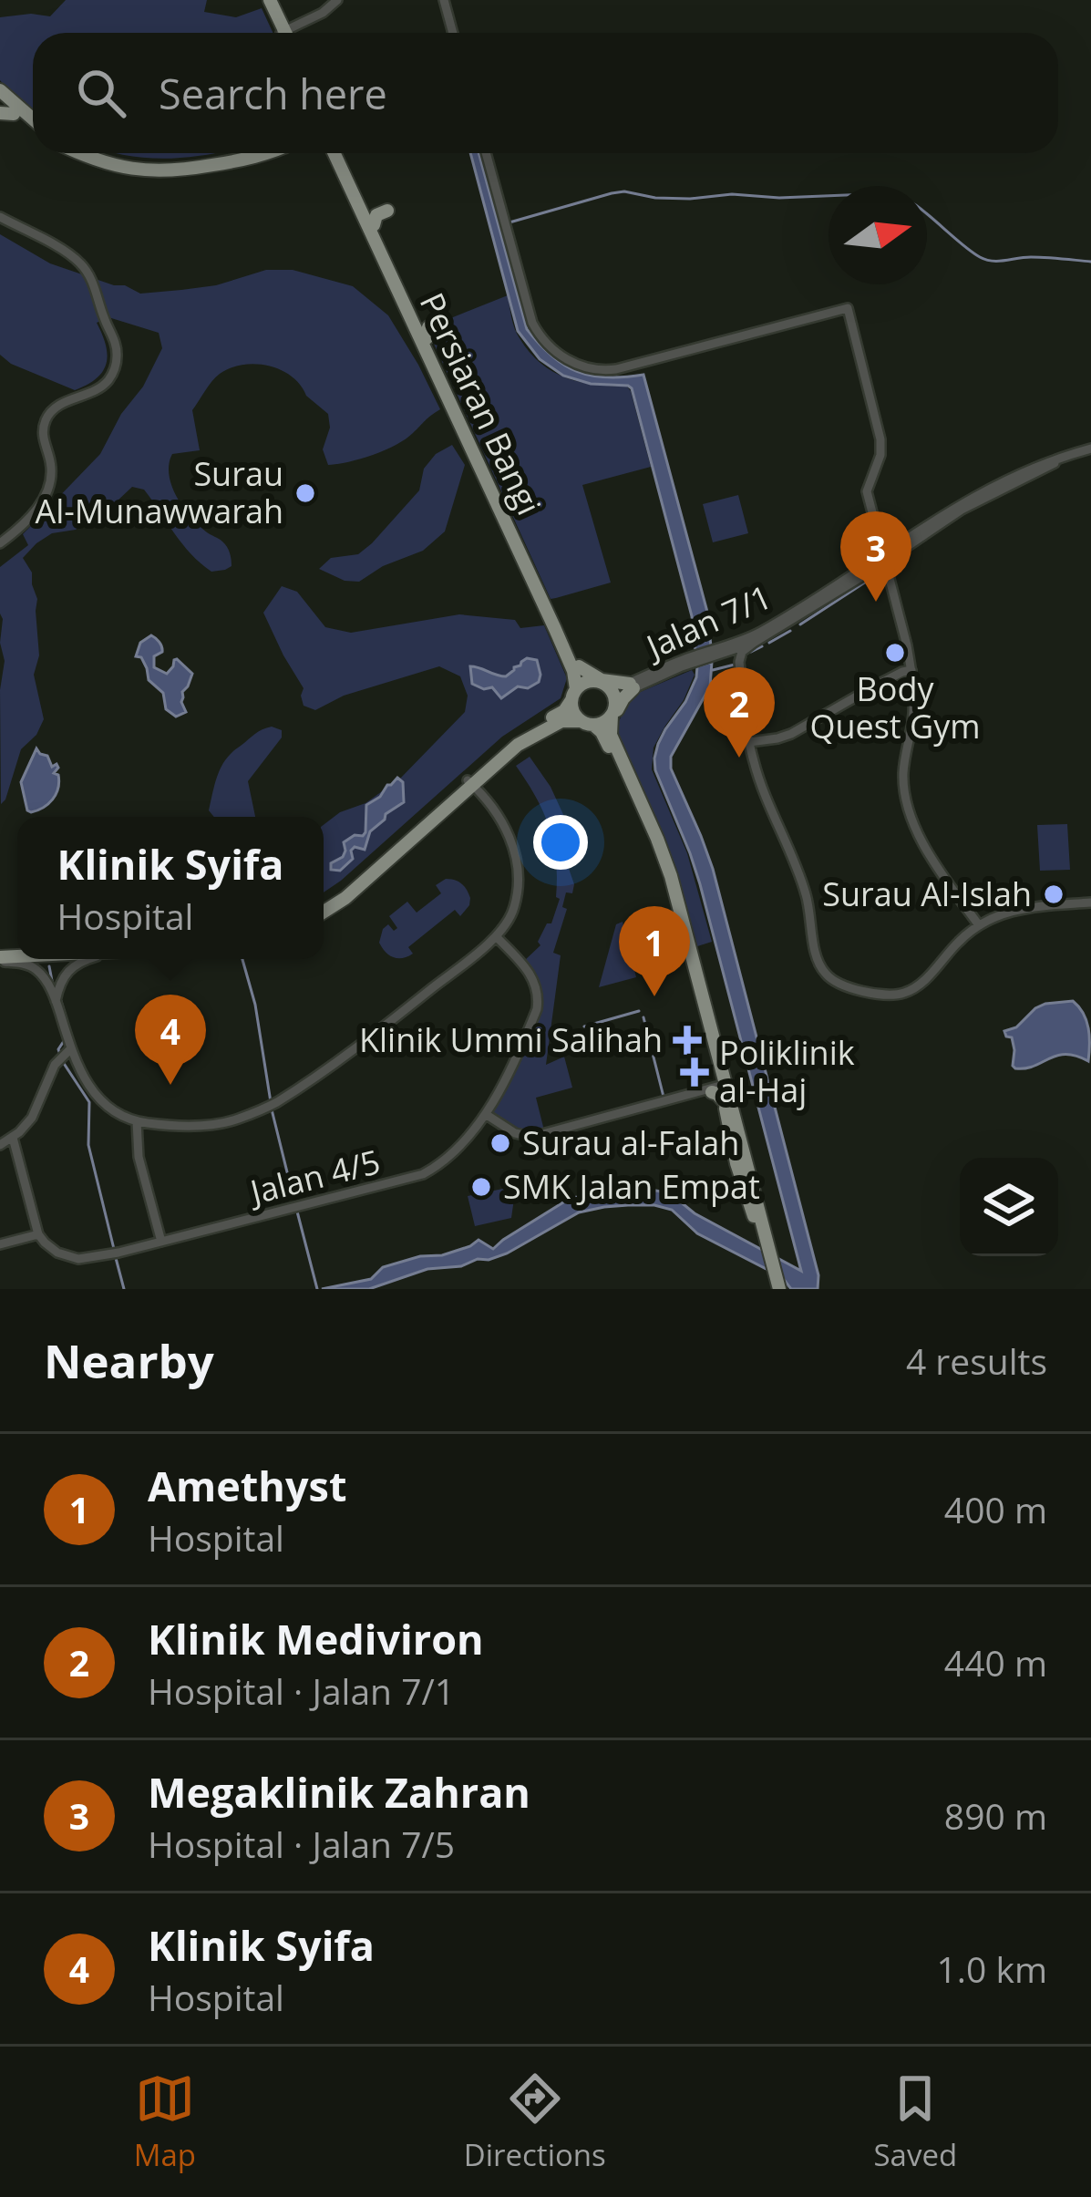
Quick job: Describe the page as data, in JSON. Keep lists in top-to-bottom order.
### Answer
{
  "streets": {
    "main road": ["Persiaran Bangi"],
    "street": ["Jalan 7/1", "Jalan 4/5"]
  },
  "crossings": [
    ["Persiaran Bangi", "Jalan 7/1"]
  ],
  "places": {
    "other": [
      "Surau Al-Munawwarah",
      "Body Quest Gym",
      "Surau Al-Islah",
      "Surau al-Falah",
      "SMK Jalan Empat"
    ],
    "health": ["Klinik Ummi Salihah", "Poliklinik al-Haj"]
  },
  "north": "right",
  "page": {
    "search": "Search here",
    "pins": [
      "3",
      "2",
      "1",
      "4"
    ],
    "popup": ["Klinik Syifa", "Hospital"],
    "heading": ["Nearby", "4 results"],
    "list": [
      {
        "mark": "1",
        "name": "Amethyst",
        "note": "Hospital",
        "value": "400 m"
      },
      {
        "mark": "2",
        "name": "Klinik Mediviron",
        "note": "Hospital · Jalan 7/1",
        "value": "440 m"
      },
      {
        "mark": "3",
        "name": "Megaklinik Zahran",
        "note": "Hospital · Jalan 7/5",
        "value": "890 m"
      },
      {
        "mark": "4",
        "name": "Klinik Syifa",
        "note": "Hospital",
        "value": "1.0 km"
      }
    ],
    "nav": ["Map", "Directions", "Saved"]
  }
}
